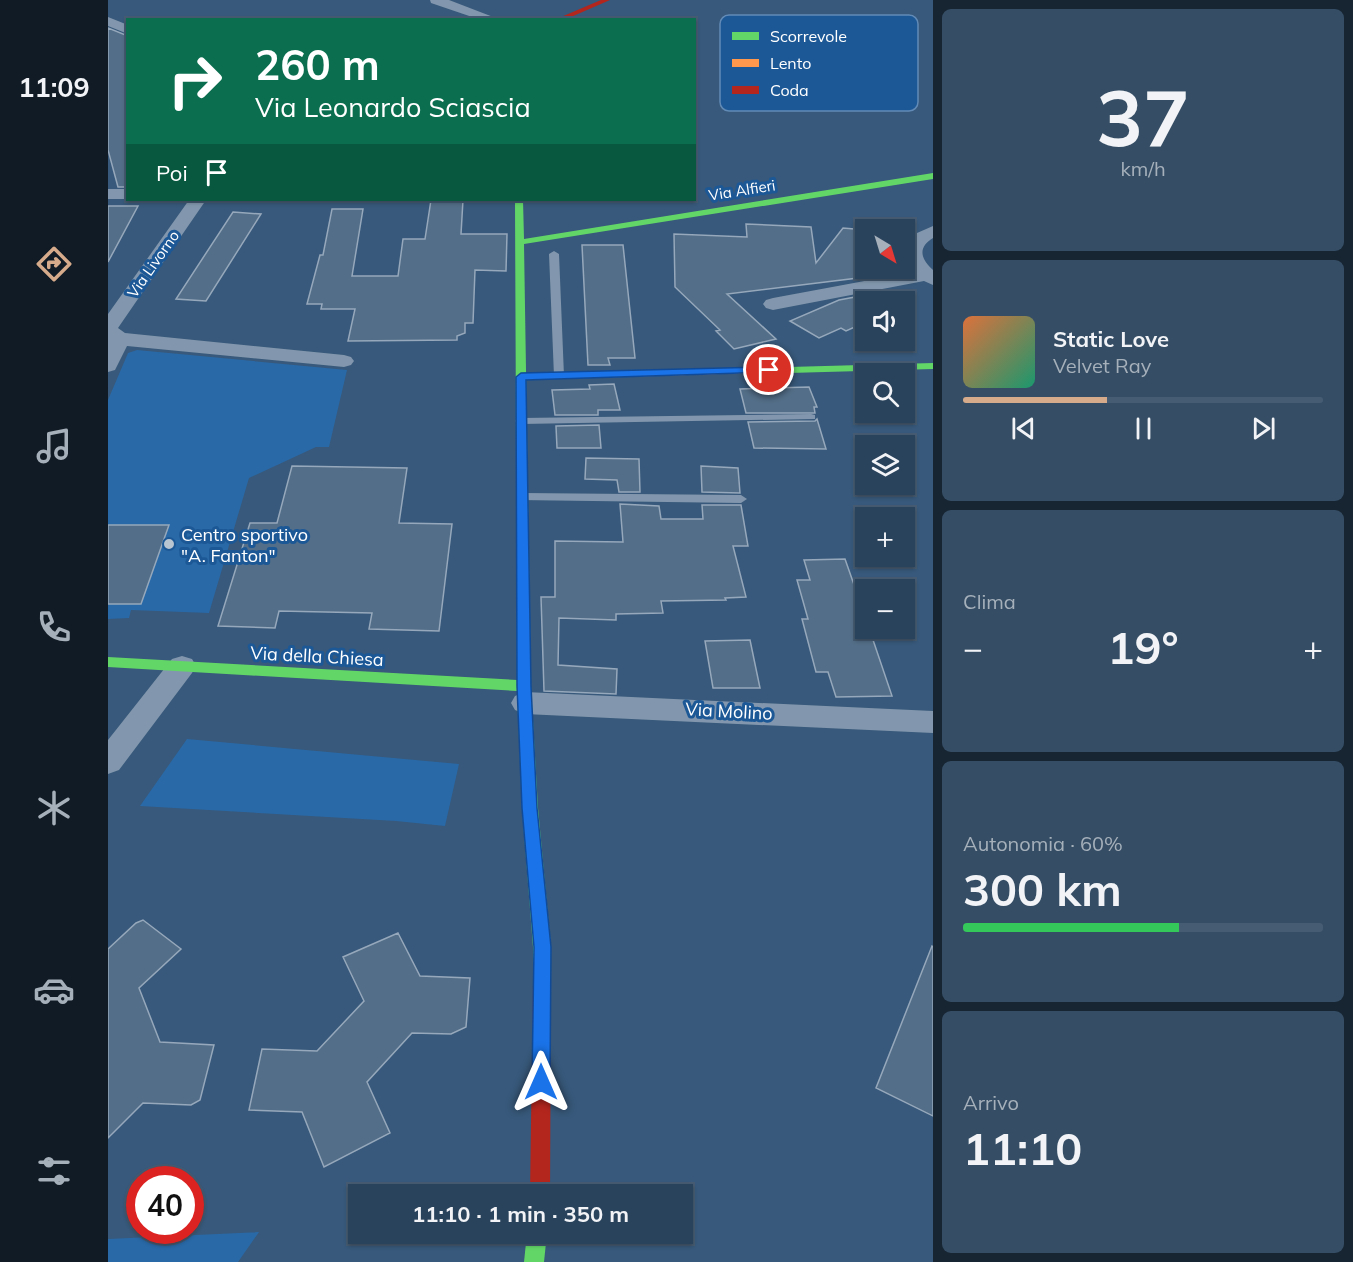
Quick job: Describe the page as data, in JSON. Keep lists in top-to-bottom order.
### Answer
{
  "streets": {
    "street": [
      "Via Alfieri",
      "Via Livorno",
      "Via della Chiesa",
      "Via Molino"
    ]
  },
  "crossings": [
    ["Via della Chiesa", "Via Molino"]
  ],
  "places": ["Centro sportivo \"A. Fanton\""],
  "legend": ["Scorrevole", "Lento", "Coda"],
  "north": "bottom right",
  "page": {
    "tabs": "11:09",
    "tile": [
      ["37", "km/h"],
      "Clima",
      ["Autonomia · 60%", "300 km"],
      ["Arrivo", "11:10"]
    ],
    "turn": ["260 m", "Via Leonardo Sciascia"],
    "then": "Poi",
    "map_buttons": ["+", "−"],
    "song": ["Static Love", "Velvet Ray"],
    "heat": ["−", "19°", "+"],
    "limit": "40",
    "trip": "11:10 · 1 min · 350 m"
  }
}
